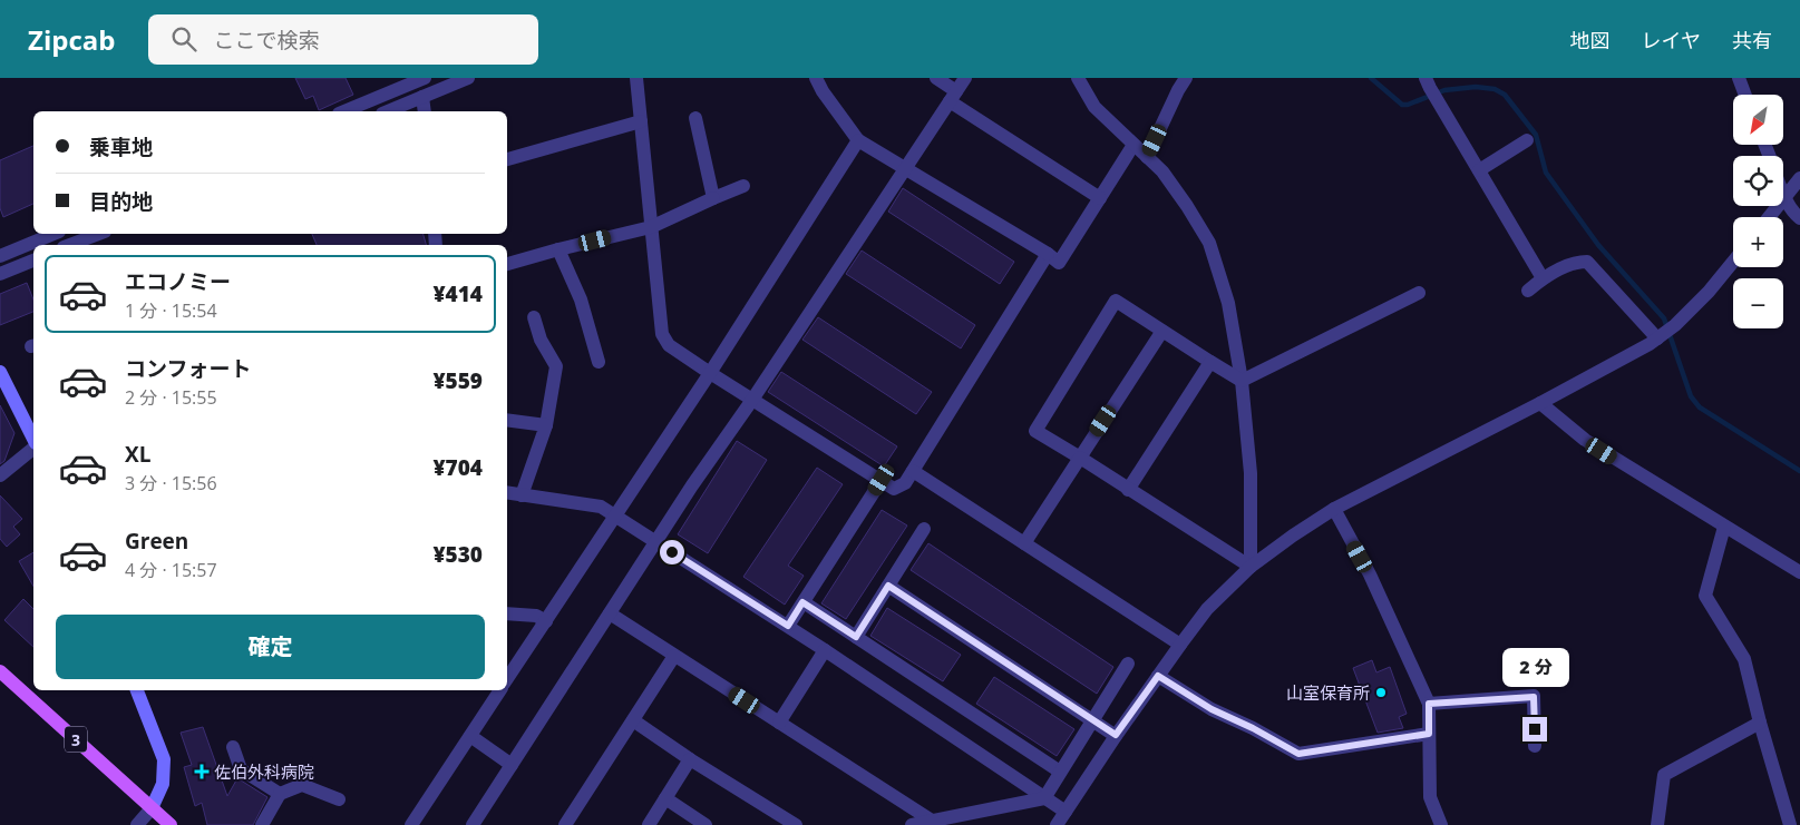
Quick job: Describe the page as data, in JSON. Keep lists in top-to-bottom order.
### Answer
{
  "streets": {
    "main road": ["3"]
  },
  "places": {
    "other": ["山室保育所"],
    "health": ["佐伯外科病院"]
  },
  "north": "bottom left",
  "page": {
    "header": "Zipcab",
    "search": "ここで検索",
    "nav": ["地図", "レイヤ", "共有"],
    "map_buttons": ["+", "−"],
    "banner": ["乗車地", "目的地"],
    "list": [
      {
        "name": "エコノミー",
        "note": "1 分 · 15:54",
        "value": "¥414"
      },
      {
        "name": "コンフォート",
        "note": "2 分 · 15:55",
        "value": "¥559"
      },
      {
        "name": "XL",
        "note": "3 分 · 15:56",
        "value": "¥704"
      },
      {
        "name": "Green",
        "note": "4 分 · 15:57",
        "value": "¥530"
      }
    ],
    "buttons": "確定",
    "bubble": "2 分"
  }
}
